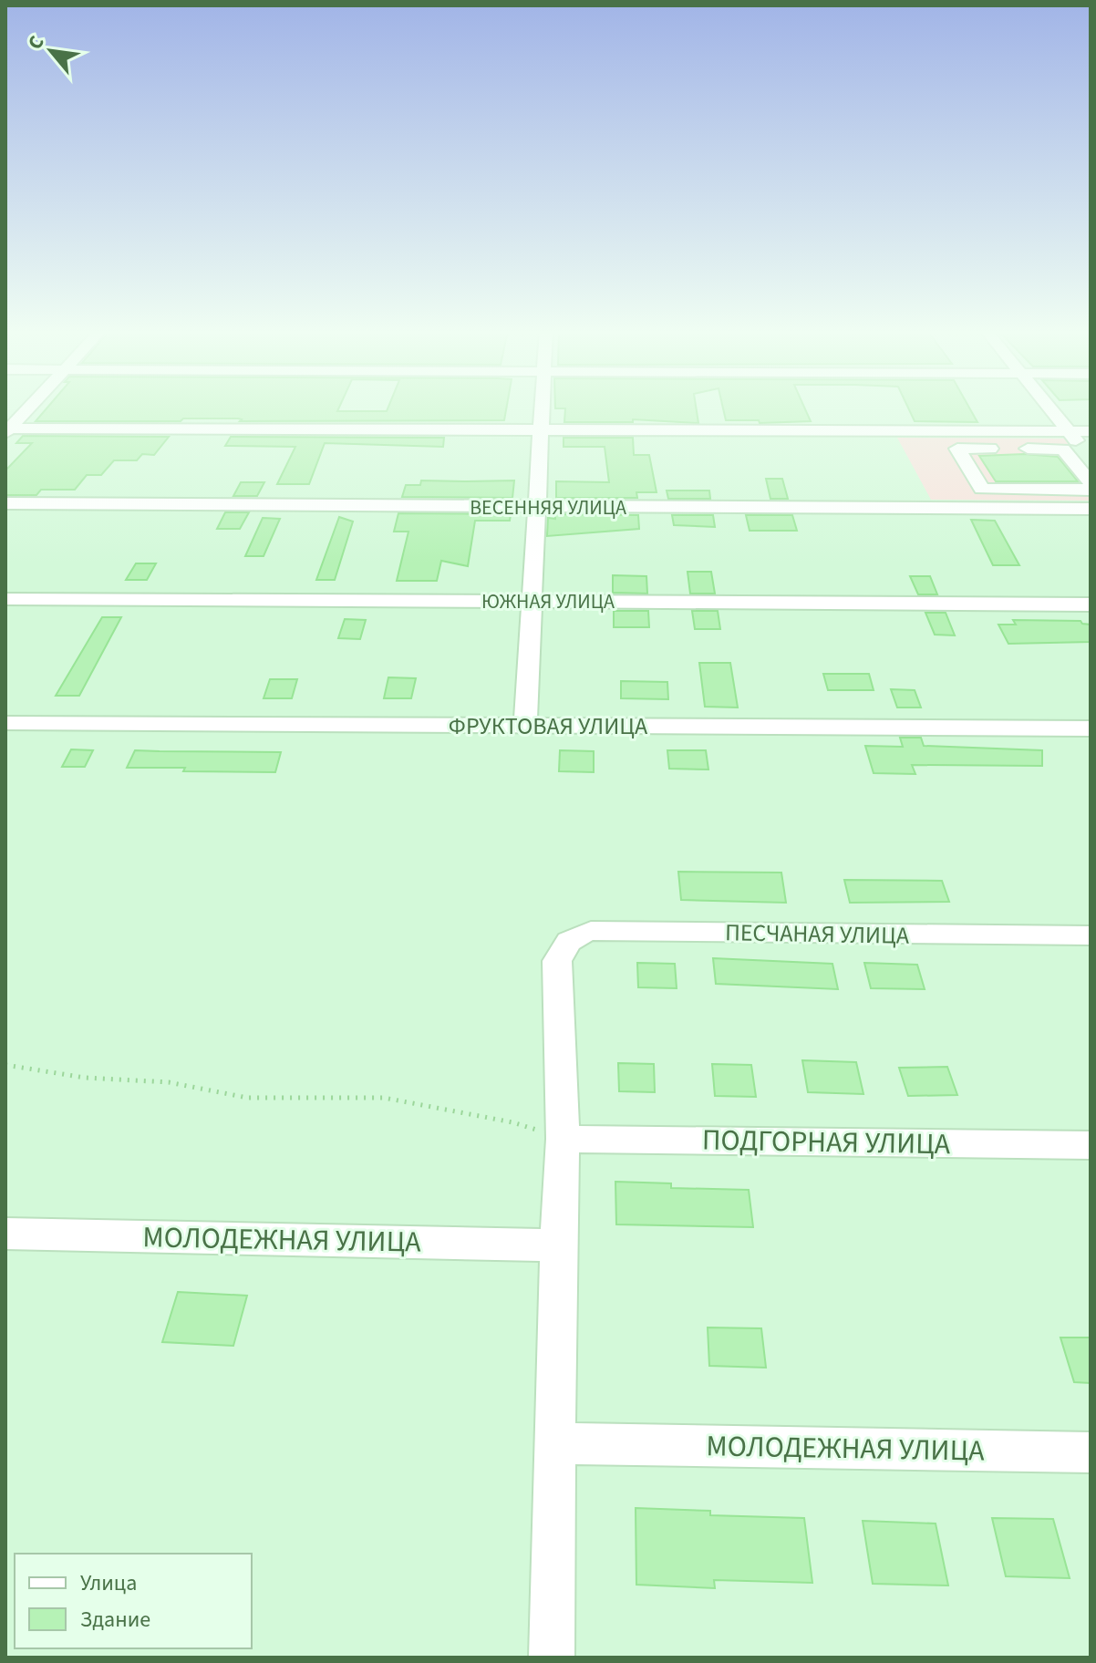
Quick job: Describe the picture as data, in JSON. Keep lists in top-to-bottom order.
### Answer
{
  "streets": {
    "street": [
      "ВЕСЕННЯЯ УЛИЦА",
      "ЮЖНАЯ УЛИЦА",
      "ФРУКТОВАЯ УЛИЦА",
      "ПЕСЧАНАЯ УЛИЦА",
      "ПОДГОРНАЯ УЛИЦА",
      "МОЛОДЕЖНАЯ УЛИЦА"
    ]
  },
  "crossings": [
    ["ПЕСЧАНАЯ УЛИЦА", "ПОДГОРНАЯ УЛИЦА"]
  ],
  "legend": ["Улица", "Здание"],
  "north": "top left"
}
